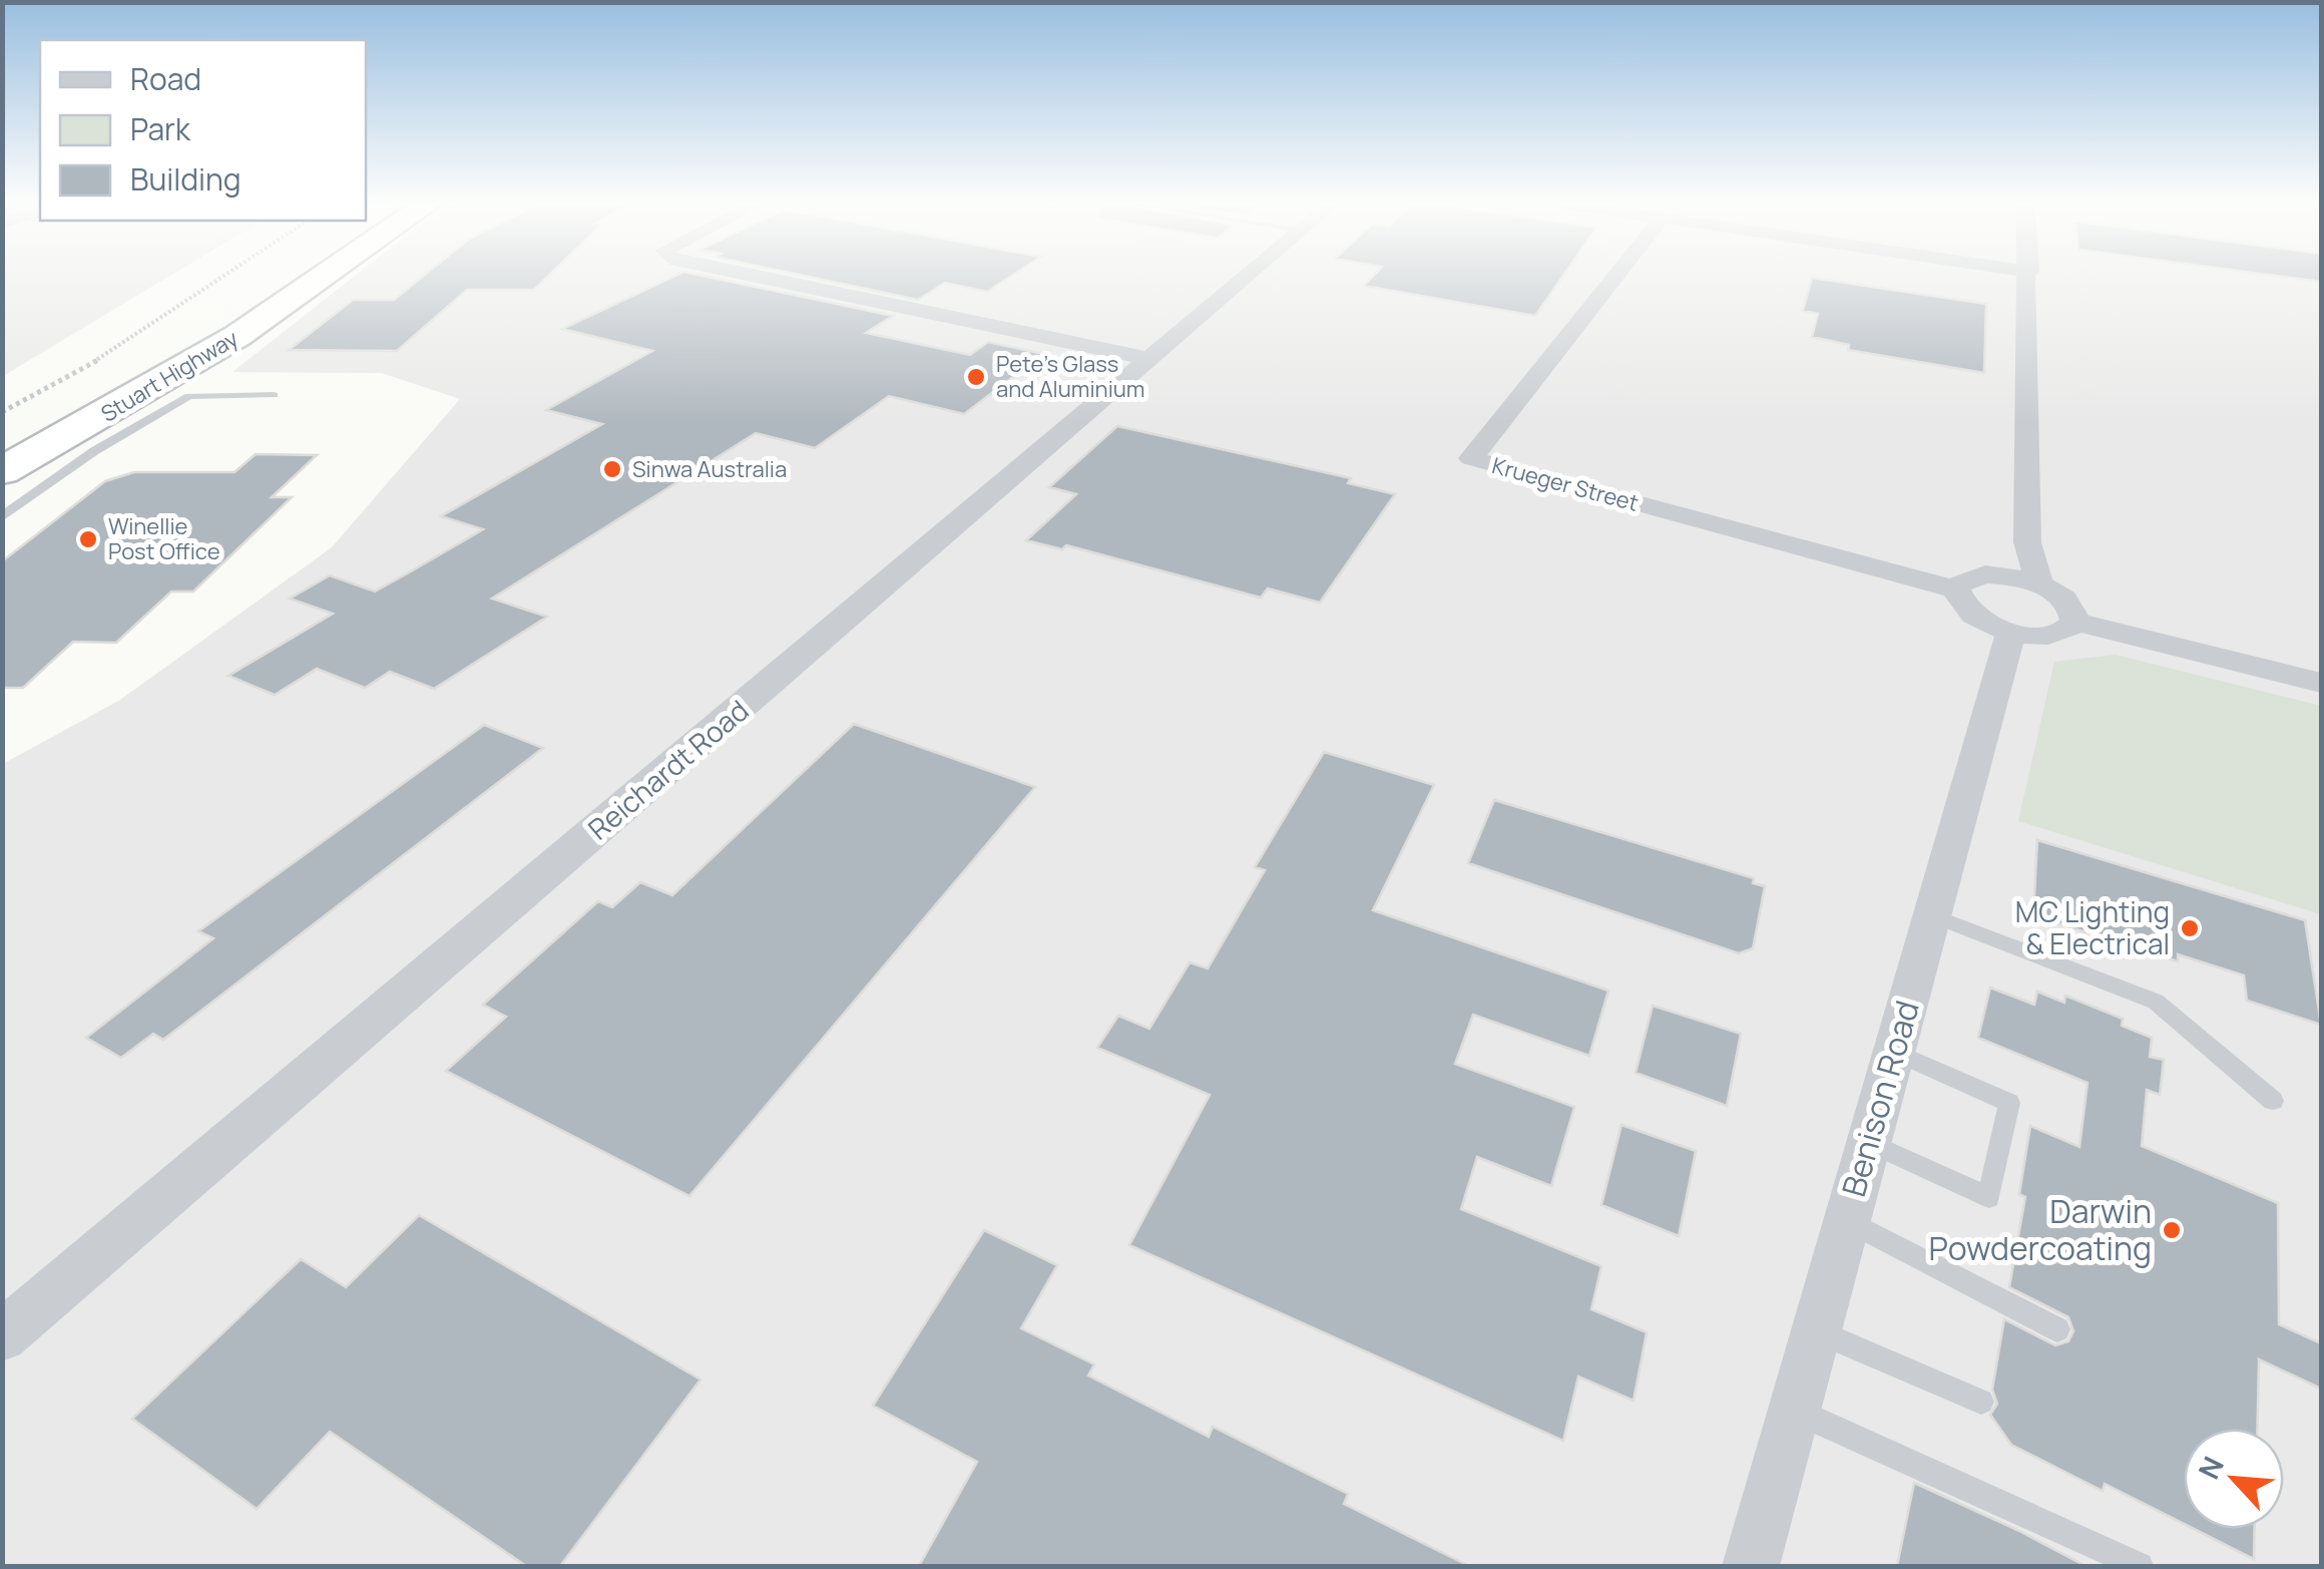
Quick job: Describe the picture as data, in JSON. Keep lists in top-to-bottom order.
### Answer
{
  "streets": {
    "highway": ["Stuart Highway"],
    "street": ["Krueger Street", "Reichardt Road", "Benison Road"]
  },
  "places": [
    "Pete's Glass and Aluminium",
    "Sinwa Australia",
    "Winellie Post Office",
    "MC Lighting & Electrical",
    "Darwin Powdercoating"
  ],
  "legend": ["Road", "Park", "Building"],
  "north": "top left"
}
